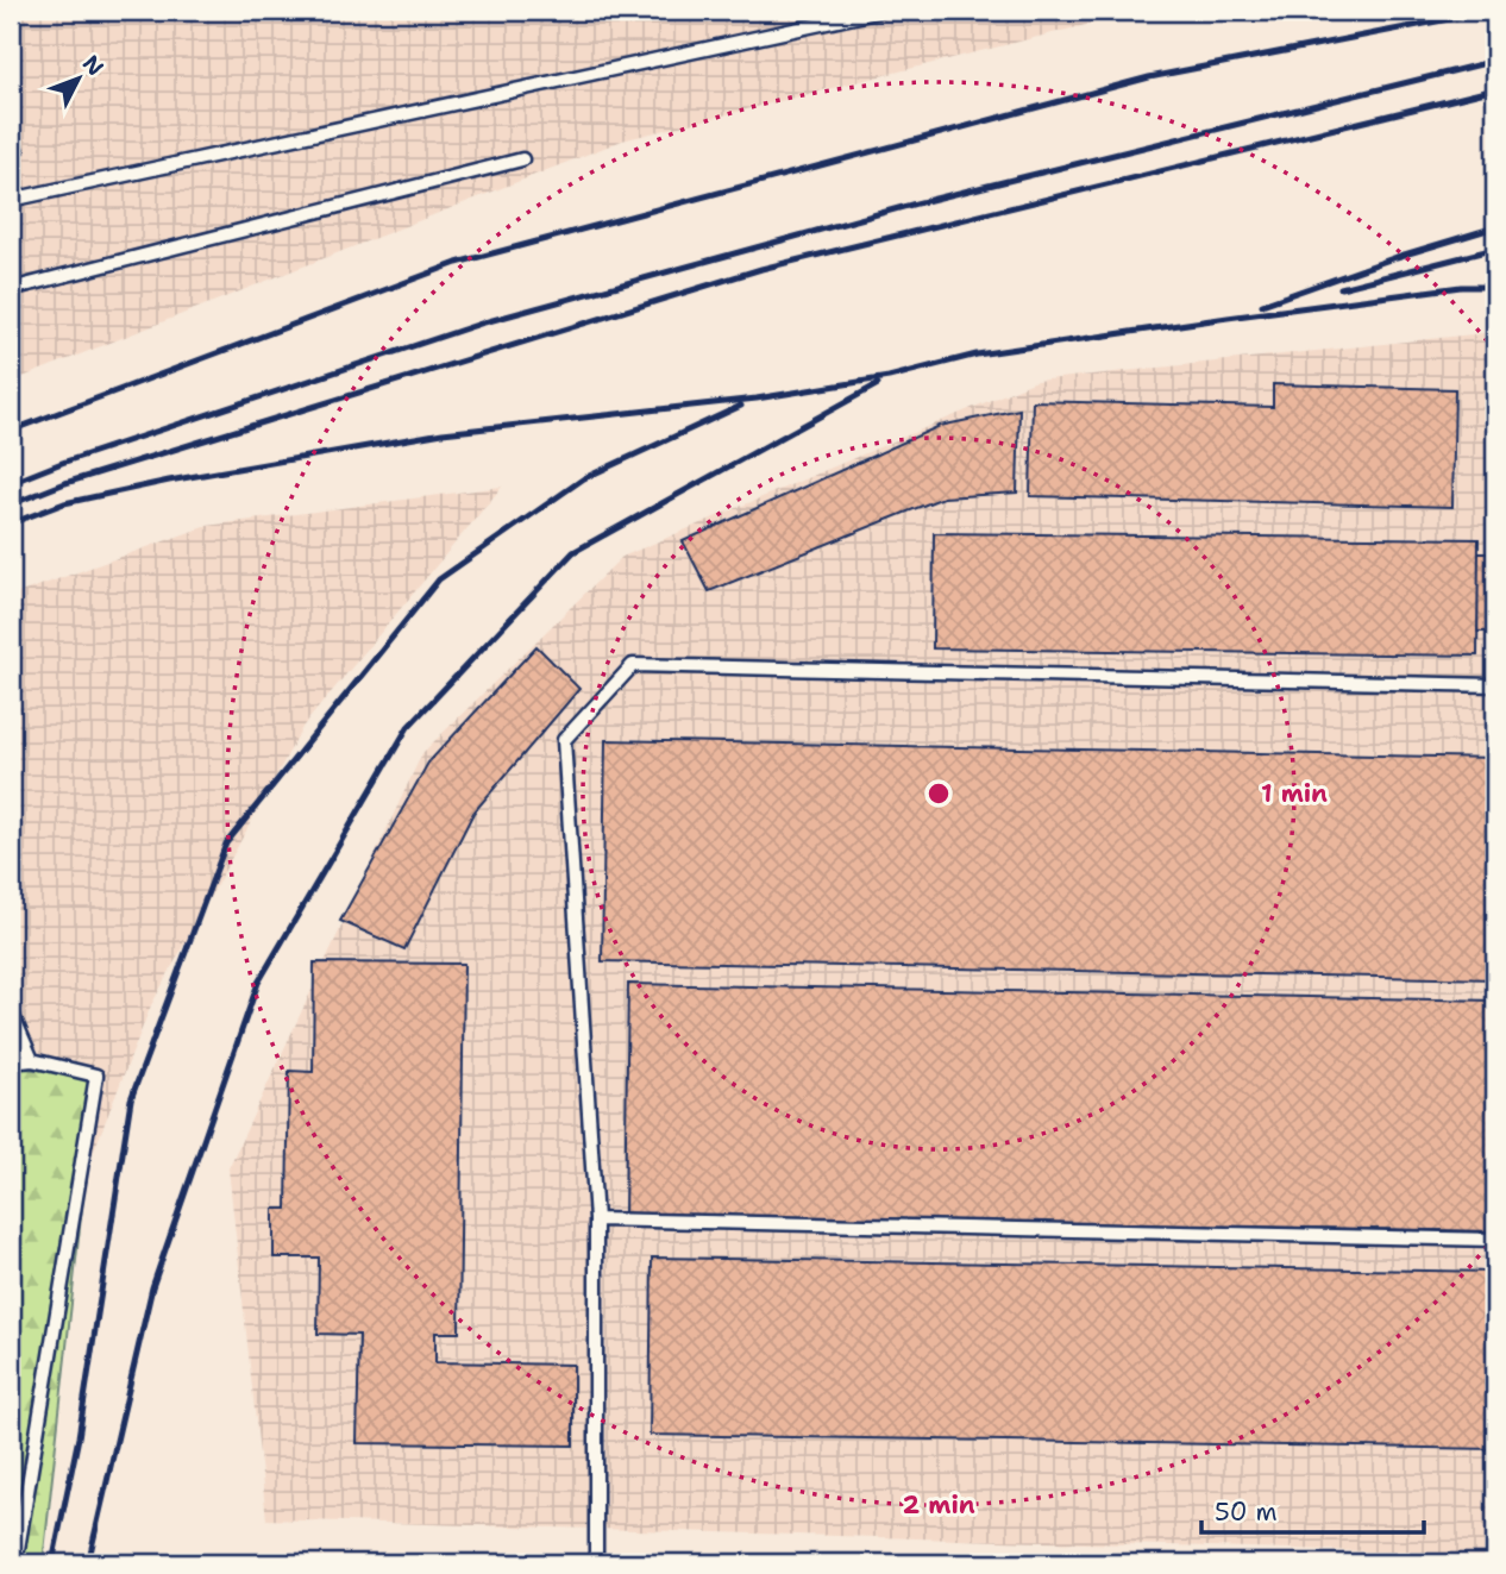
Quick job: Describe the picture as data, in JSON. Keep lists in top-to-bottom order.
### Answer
{
  "scale_bar": "50 m",
  "north": "top right",
  "rings": ["1 min", "2 min"]
}
